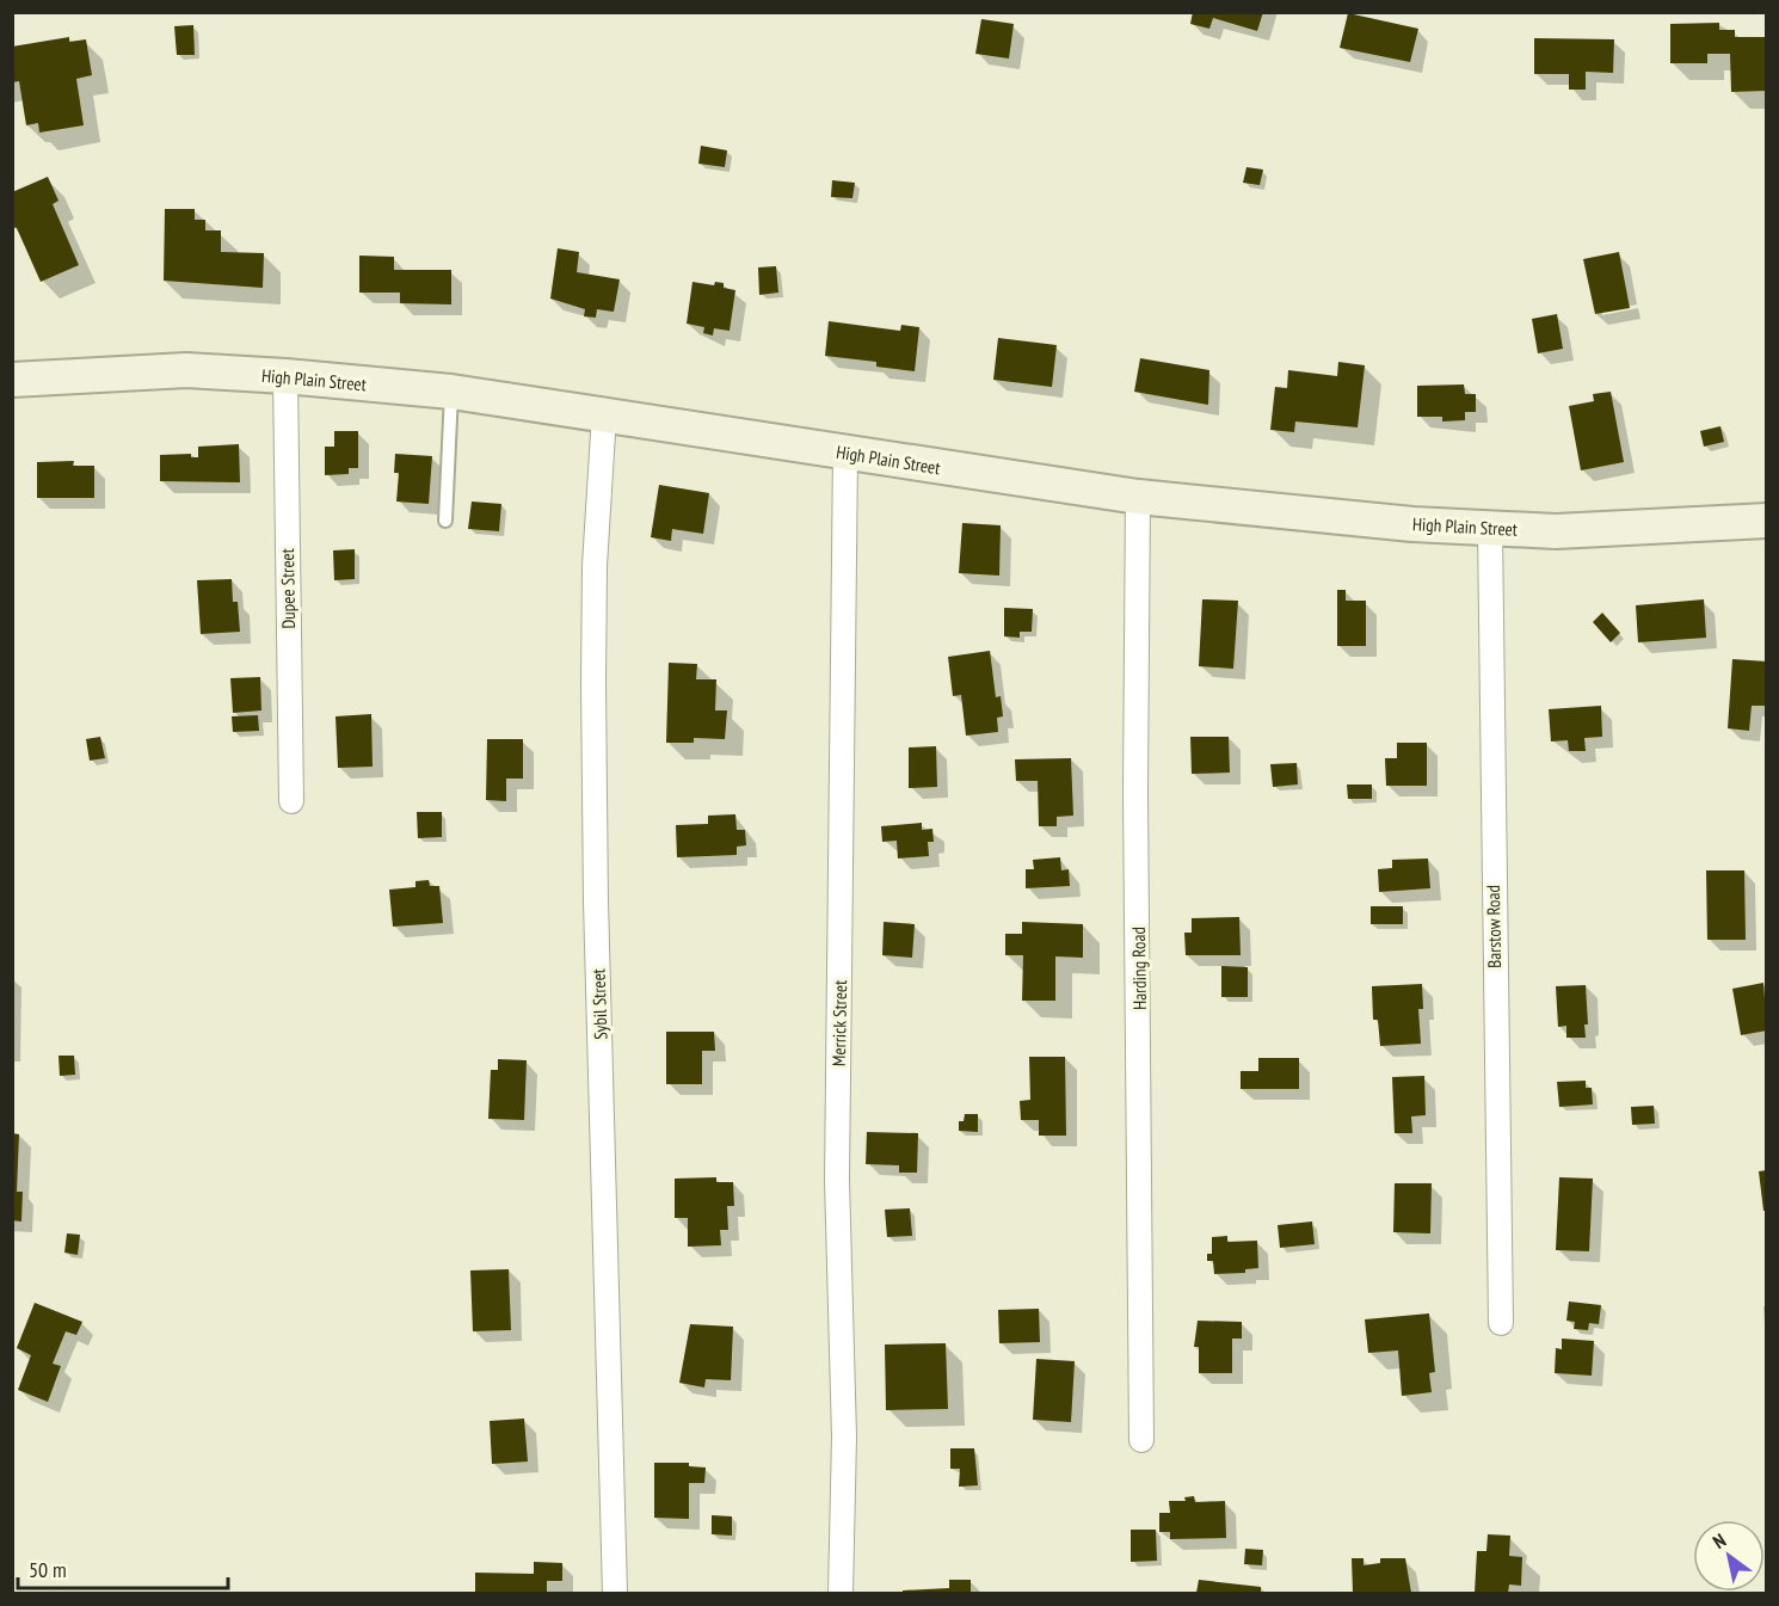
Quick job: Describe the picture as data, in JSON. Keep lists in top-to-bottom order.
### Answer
{
  "streets": {
    "main road": ["High Plain Street"],
    "street": [
      "Dupee Street",
      "Barstow Road",
      "Harding Road",
      "Sybil Street",
      "Merrick Street"
    ]
  },
  "crossings": [
    ["High Plain Street", "Dupee Street"],
    ["High Plain Street", "Barstow Road"],
    ["High Plain Street", "Harding Road"],
    ["High Plain Street", "Sybil Street"],
    ["High Plain Street", "Merrick Street"]
  ],
  "scale_bar": "50 m",
  "north": "top left"
}
